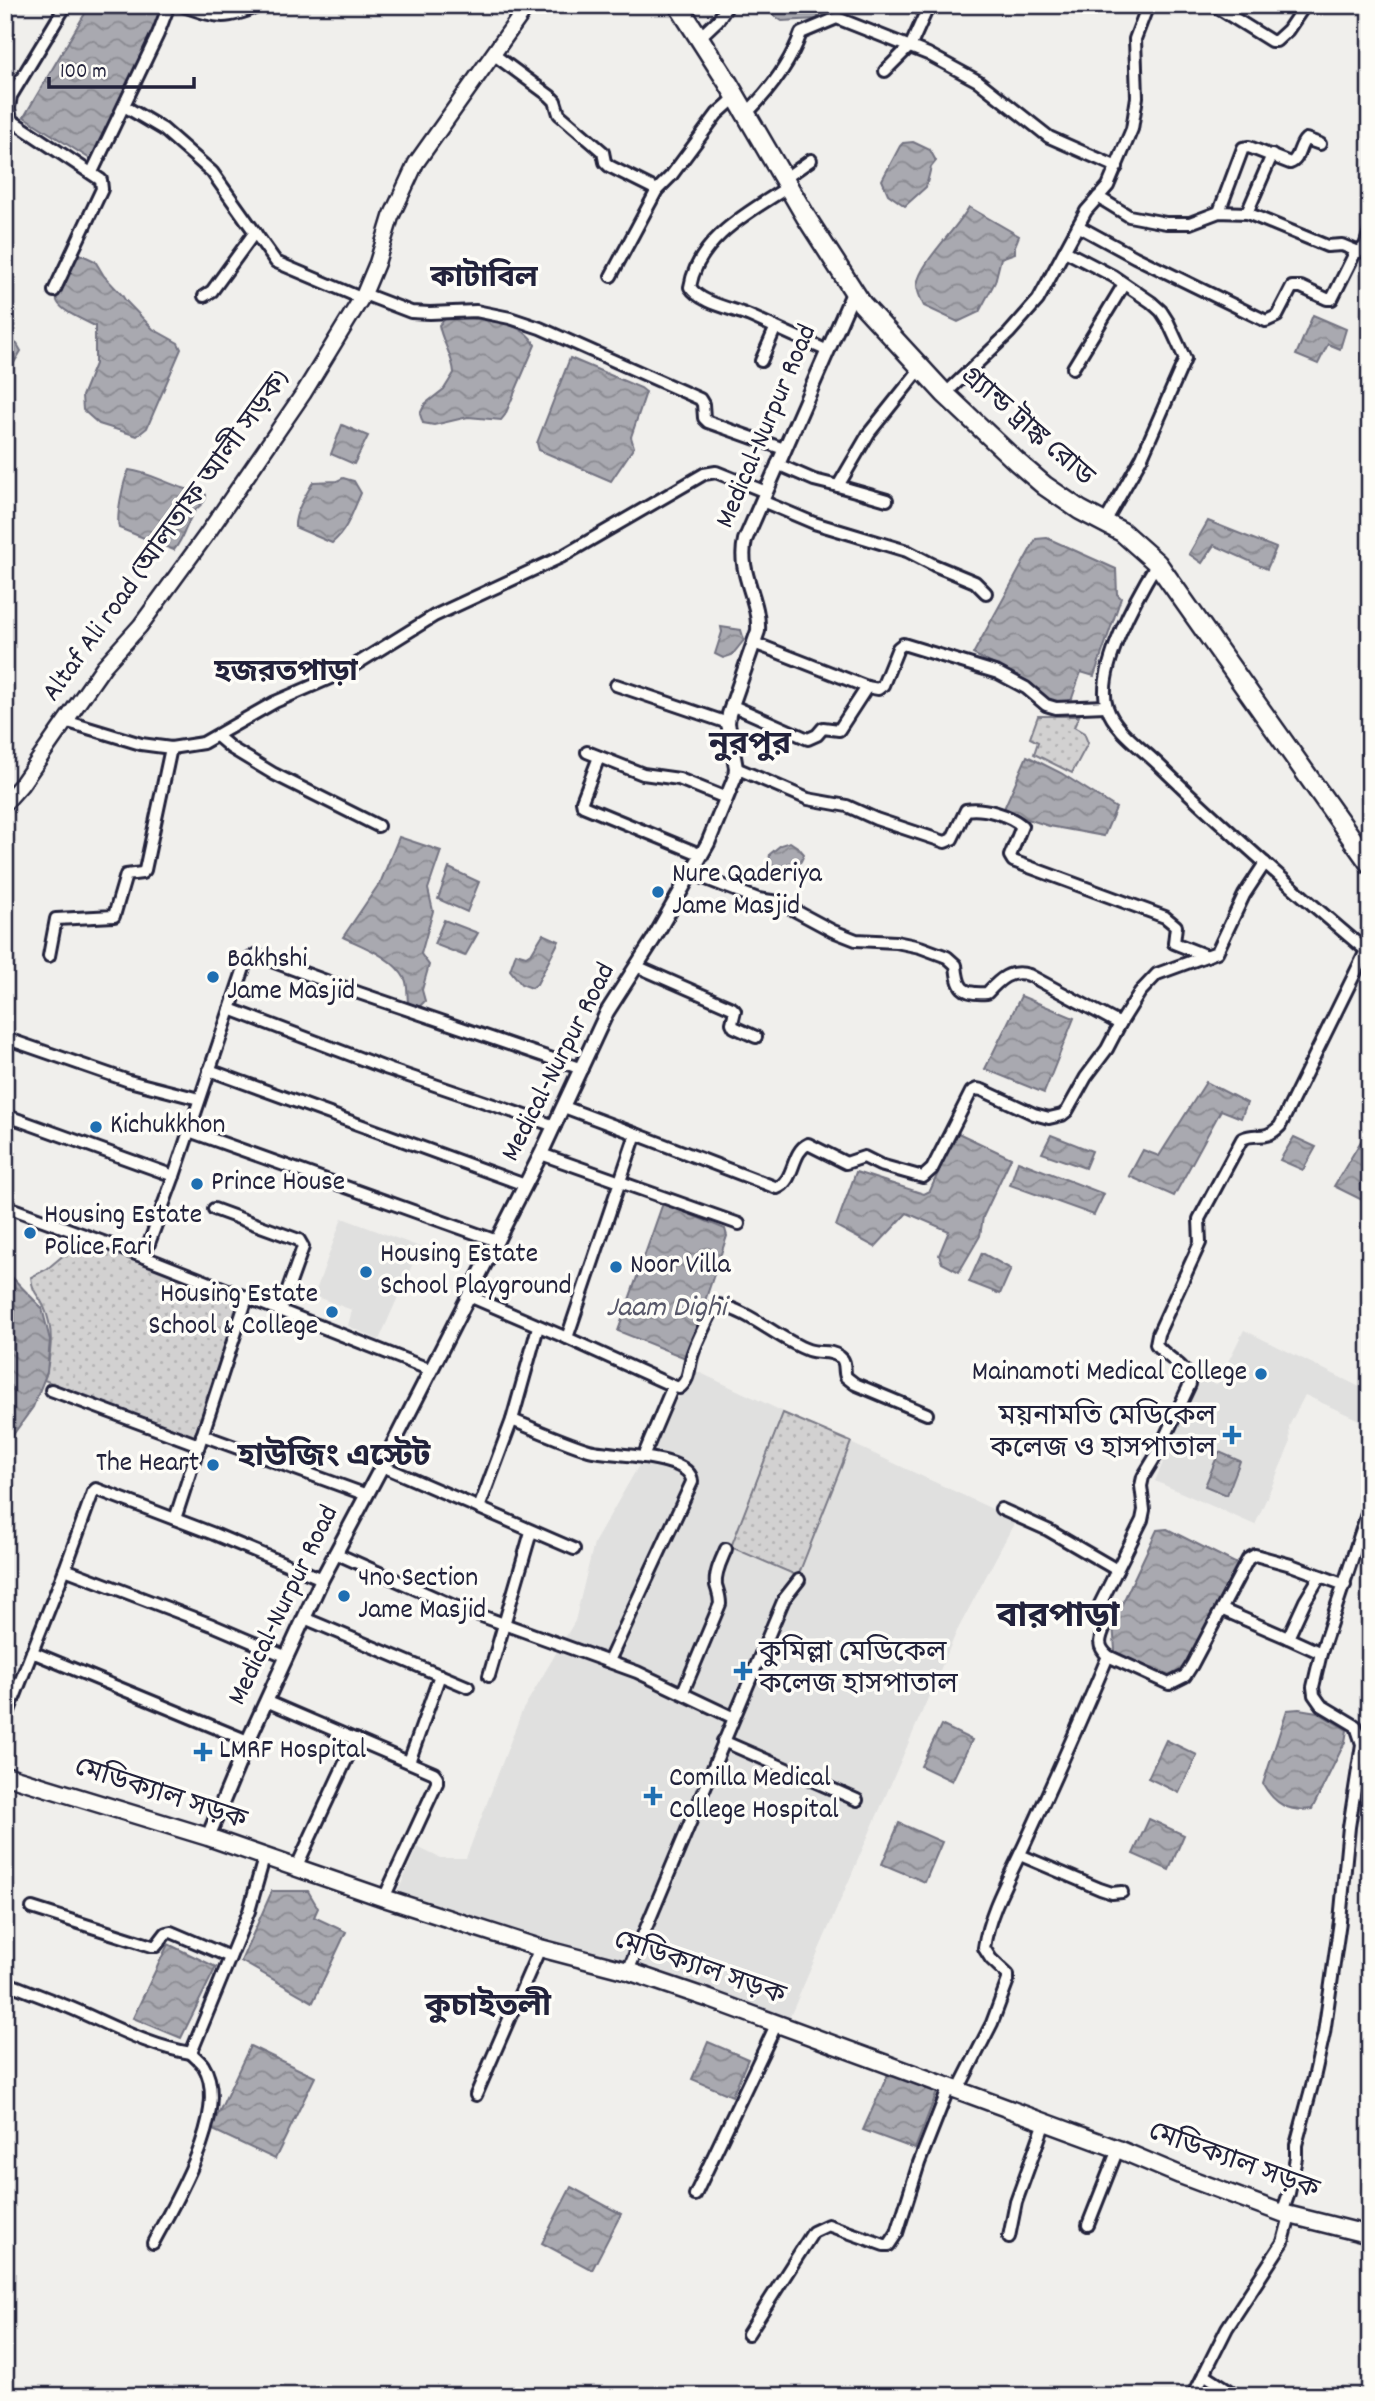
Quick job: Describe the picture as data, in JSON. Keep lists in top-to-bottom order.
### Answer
{
  "streets": {
    "highway": ["গ্র্যান্ড ট্রাঙ্ক রোড"],
    "main road": ["Altaf Ali road (আলতাফ আলী সড়ক)", "মেডিক্যাল সড়ক"],
    "street": ["Medical-Nurpur Road"]
  },
  "crossings": [
    ["Medical-Nurpur Road", "গ্র্যান্ড ট্রাঙ্ক রোড"],
    ["Medical-Nurpur Road", "মেডিক্যাল সড়ক"]
  ],
  "districts": [
    "কাটাবিল",
    "হজরতপাড়া",
    "নুরপুর",
    "হাউজিং এস্টেট",
    "বারপাড়া",
    "কুচাইতলী"
  ],
  "water": ["Jaam Dighi"],
  "places": {
    "other": [
      "Nure Qaderiya Jame Masjid",
      "Bakhshi Jame Masjid",
      "Kichukkhon",
      "Prince House",
      "Housing Estate Police Fari",
      "Noor Villa",
      "Housing Estate School Playground",
      "Housing Estate School & College",
      "Mainamoti Medical College",
      "The Heart",
      "4no Section Jame Masjid"
    ],
    "health": [
      "ময়নামতি মেডিকেল কলেজ ও হাসপাতাল",
      "কুমিল্লা মেডিকেল কলেজ হাসপাতাল",
      "LMRF Hospital",
      "Comilla Medical College Hospital"
    ]
  },
  "scale_bar": "100 m"
}
